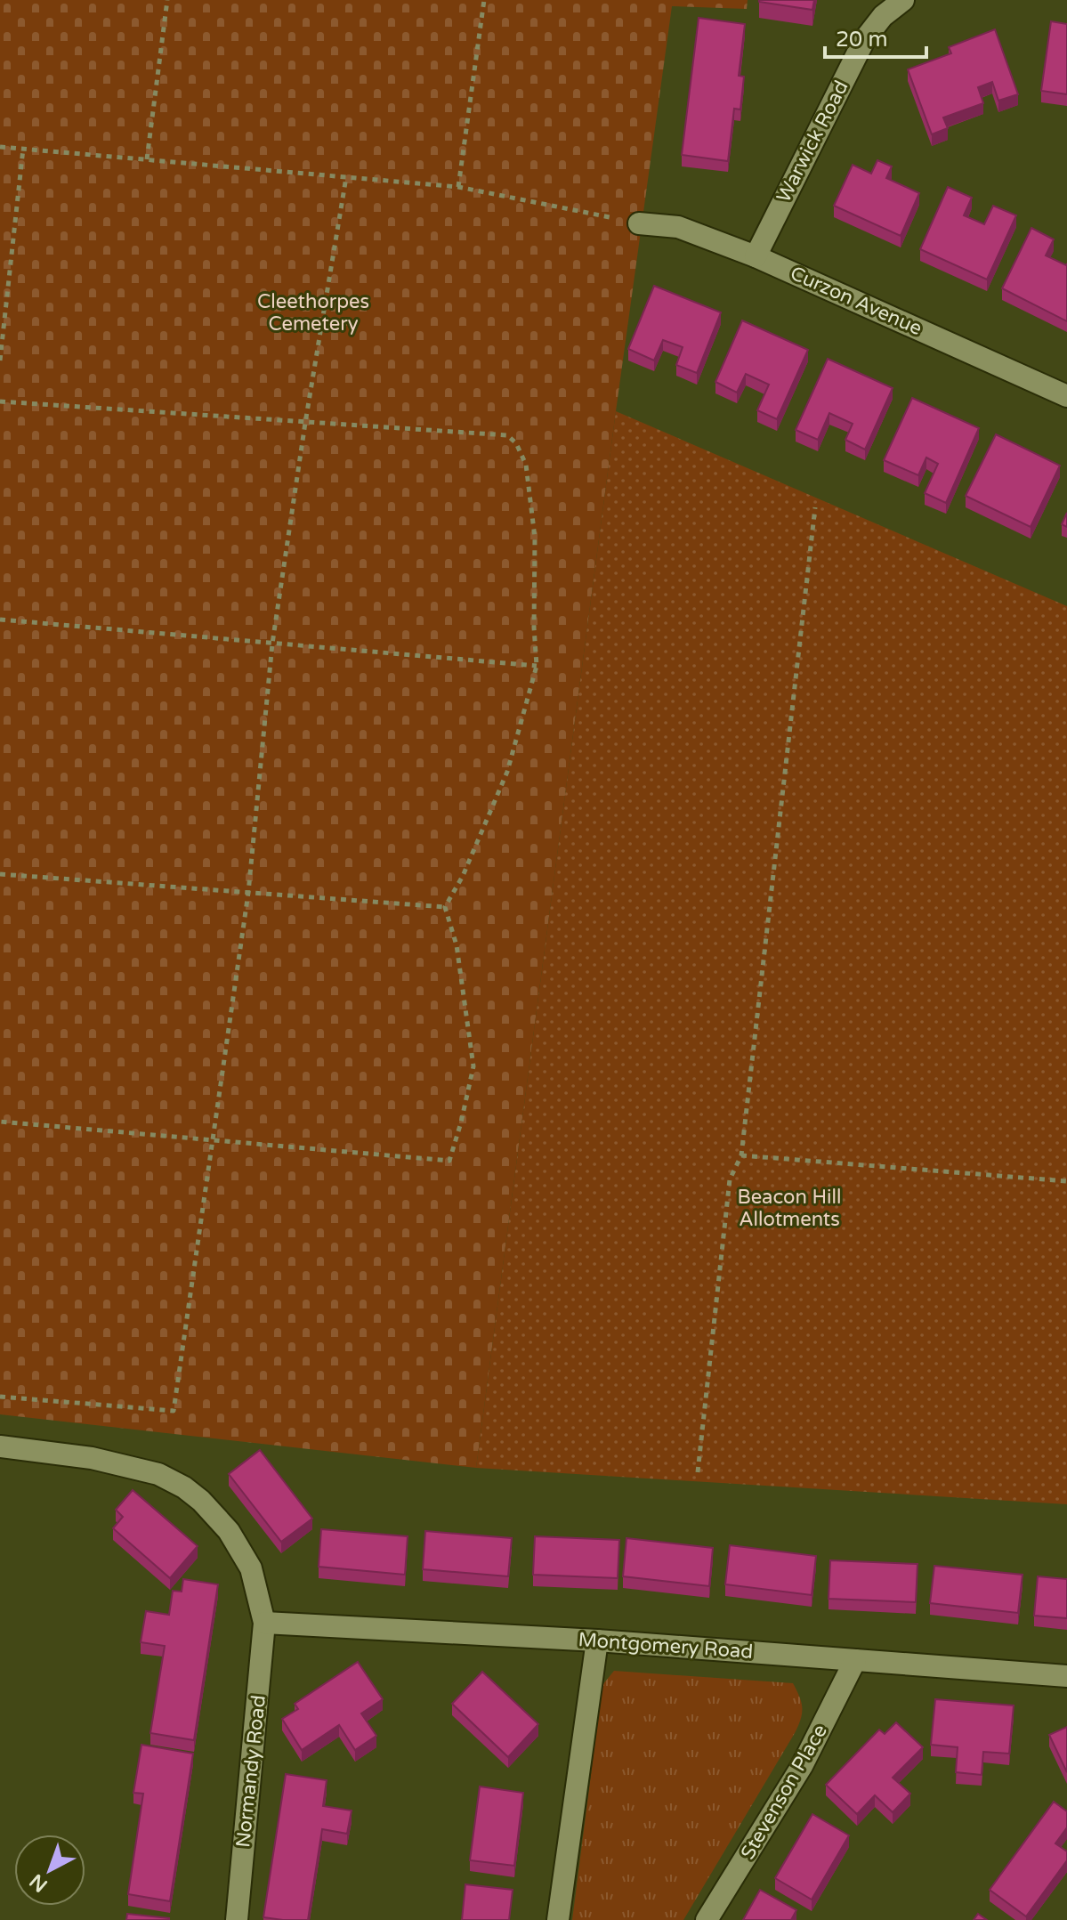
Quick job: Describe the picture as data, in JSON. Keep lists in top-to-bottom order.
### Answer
{
  "streets": {
    "street": [
      "Warwick Road",
      "Curzon Avenue",
      "Montgomery Road",
      "Normandy Road",
      "Stevenson Place"
    ]
  },
  "crossings": [
    ["Warwick Road", "Curzon Avenue"],
    ["Montgomery Road", "Normandy Road"],
    ["Montgomery Road", "Stevenson Place"]
  ],
  "parks": ["Cleethorpes Cemetery", "Beacon Hill Allotments"],
  "scale_bar": "20 m",
  "north": "bottom left"
}
